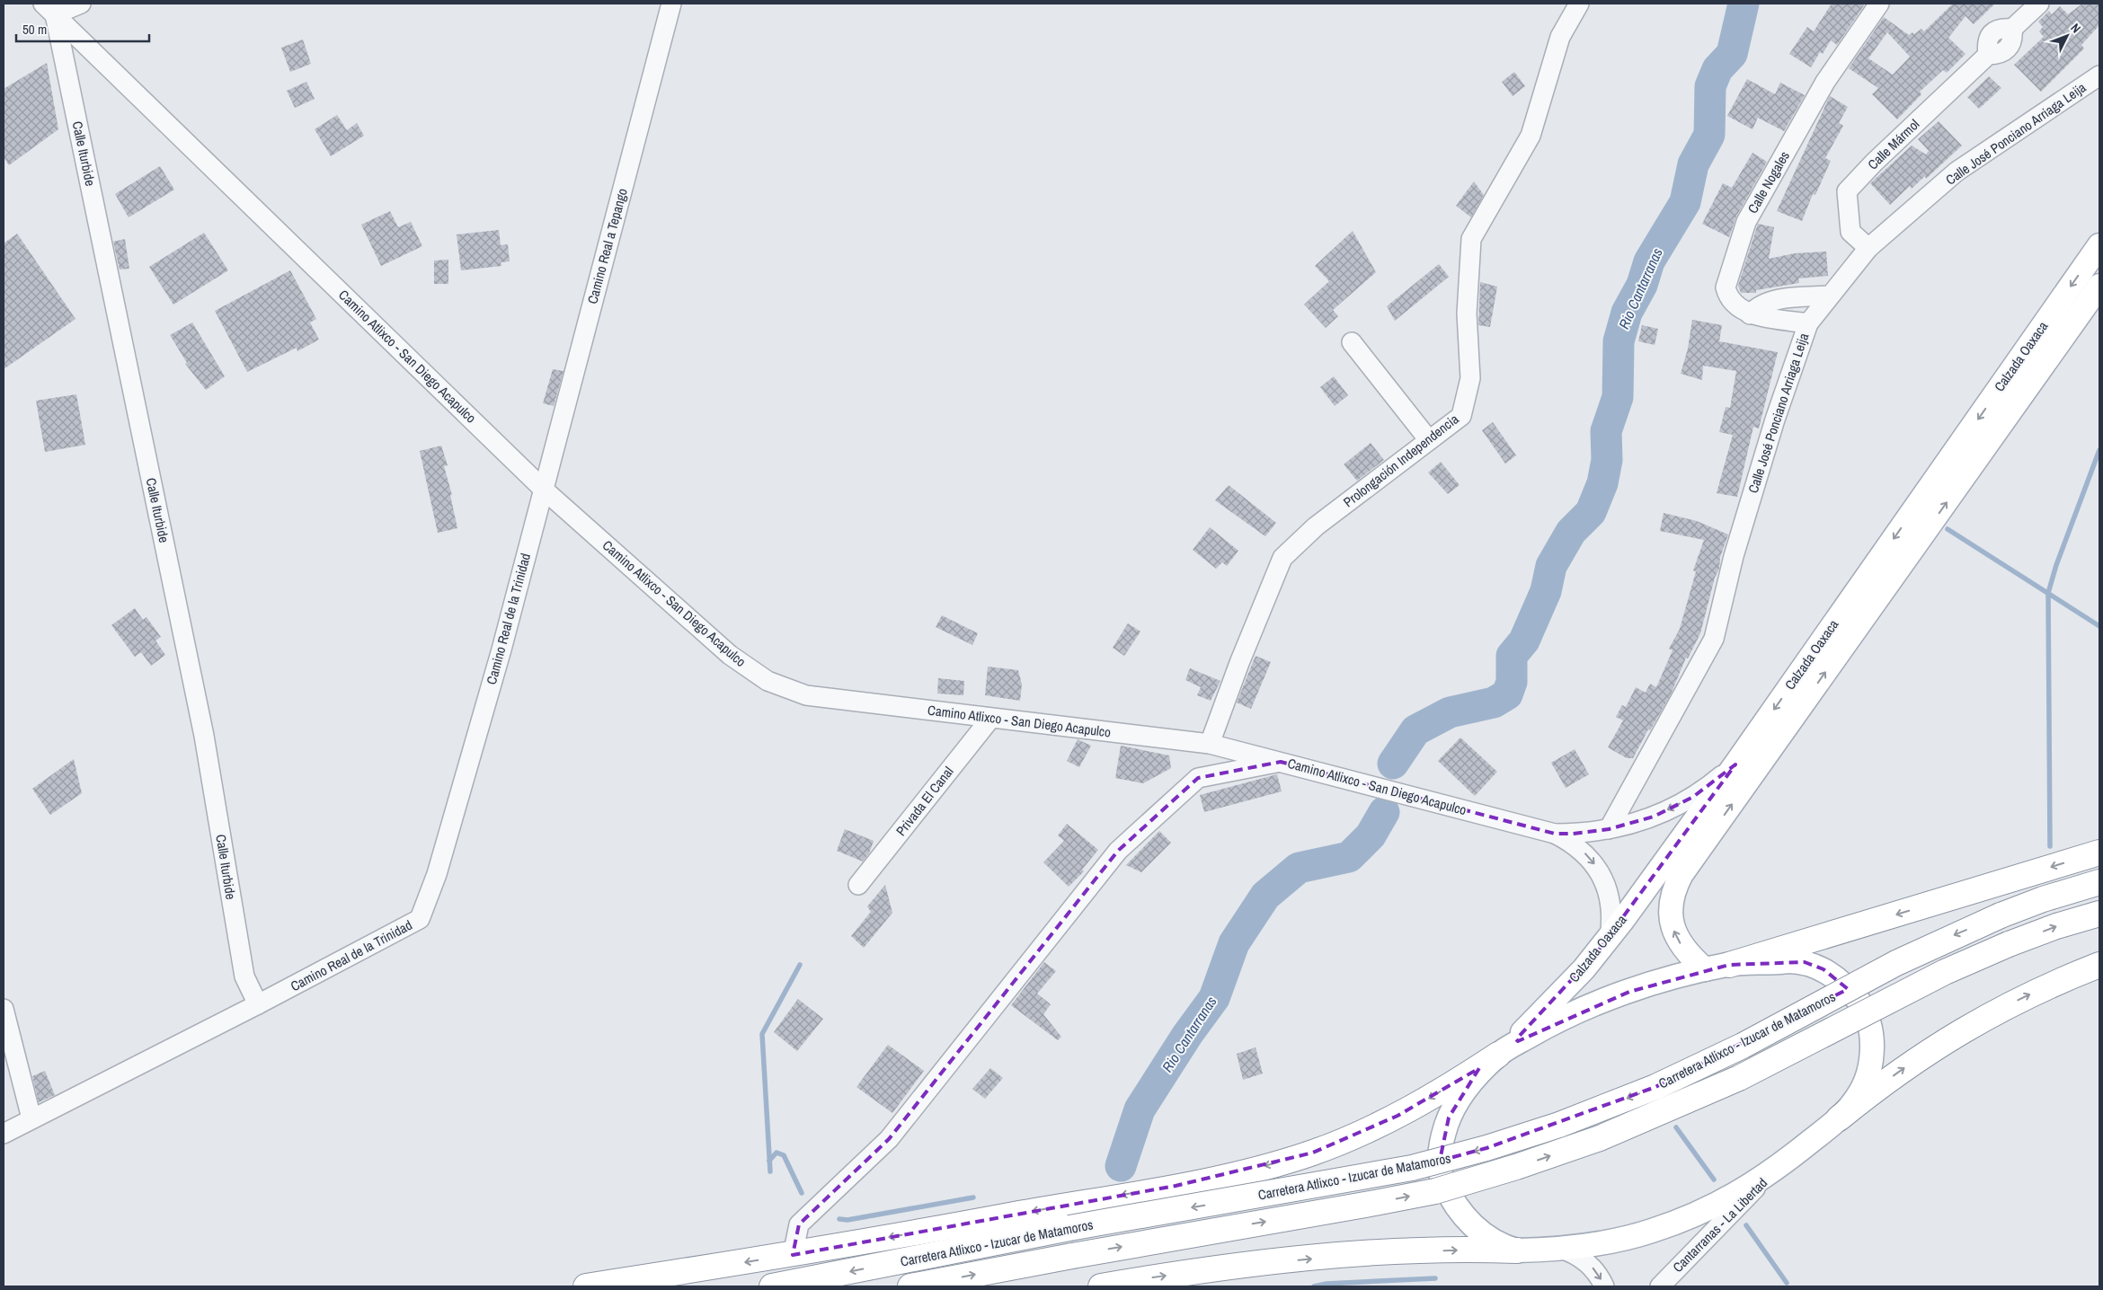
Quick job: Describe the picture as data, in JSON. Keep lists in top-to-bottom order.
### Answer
{
  "streets": {
    "highway": ["Carretera Atlixco - Izucar de Matamoros"],
    "main road": ["Calzada Oaxaca"],
    "street": [
      "Calle José Ponciano Arriaga Leija",
      "Calle Mármol",
      "Calle Iturbide",
      "Calle Nogales",
      "Camino Real a Tepango",
      "Camino Atlixco - San Diego Acapulco",
      "Prolongación Independencia",
      "Camino Real de la Trinidad",
      "Privada El Canal",
      "Cantarranas - La Libertad"
    ]
  },
  "crossings": [
    ["Calle José Ponciano Arriaga Leija", "Calle Mármol"],
    ["Calle José Ponciano Arriaga Leija", "Camino Atlixco - San Diego Acapulco"],
    ["Calle Iturbide", "Camino Atlixco - San Diego Acapulco"],
    ["Calle Iturbide", "Camino Real de la Trinidad"],
    ["Camino Real a Tepango", "Camino Atlixco - San Diego Acapulco"],
    ["Camino Real a Tepango", "Camino Real de la Trinidad"],
    ["Camino Atlixco - San Diego Acapulco", "Calzada Oaxaca"],
    ["Camino Atlixco - San Diego Acapulco", "Prolongación Independencia"],
    ["Camino Atlixco - San Diego Acapulco", "Camino Real de la Trinidad"],
    ["Camino Atlixco - San Diego Acapulco", "Privada El Canal"]
  ],
  "water": ["Rio Cantarranas"],
  "scale_bar": "50 m",
  "north": "top right"
}
